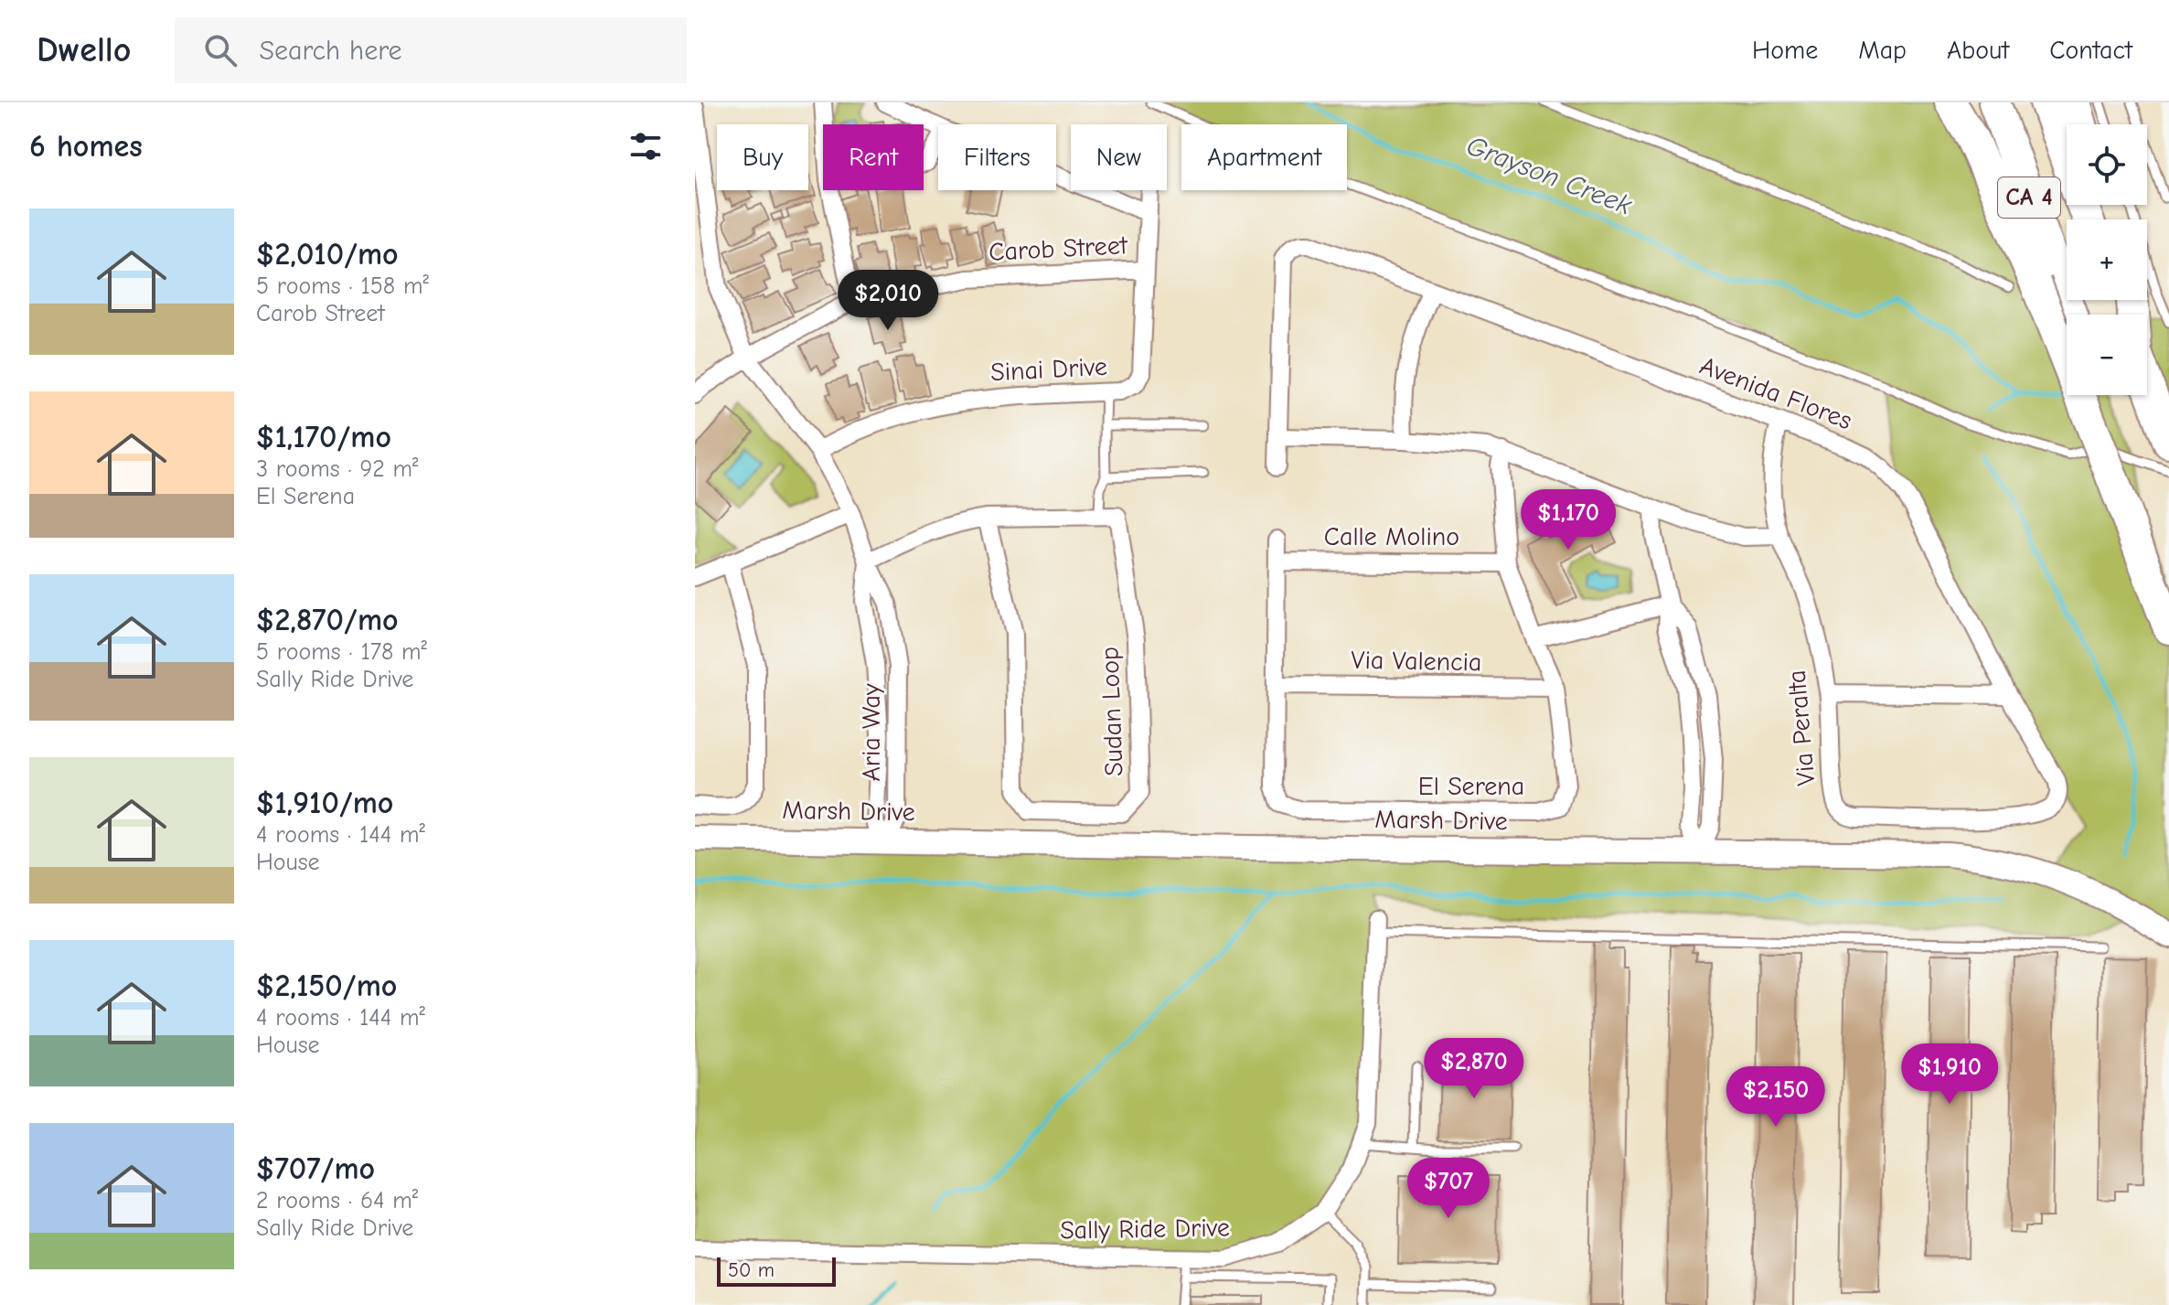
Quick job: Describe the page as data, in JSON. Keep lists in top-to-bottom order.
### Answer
{
  "streets": {
    "highway": ["CA 4"],
    "street": [
      "Carob Street",
      "Sinai Drive",
      "Avenida Flores",
      "Calle Molino",
      "Via Valencia",
      "Sudan Loop",
      "Via Peralta",
      "Aria Way",
      "El Serena",
      "Marsh Drive",
      "Sally Ride Drive"
    ]
  },
  "crossings": [
    ["Carob Street", "Sinai Drive"],
    ["Carob Street", "Aria Way"],
    ["Sinai Drive", "Aria Way"],
    ["Avenida Flores", "Via Peralta"],
    ["Calle Molino", "El Serena"],
    ["Via Valencia", "El Serena"],
    ["Aria Way", "Marsh Drive"]
  ],
  "water": ["Grayson Creek"],
  "scale_bar": "50 m",
  "page": {
    "header": "Dwello",
    "search": "Search here",
    "nav": [
      "Home",
      "Map",
      "About",
      "Contact"
    ],
    "heading": "6 homes",
    "map_buttons": ["+", "−"],
    "chip": [
      "Buy",
      "Rent",
      "Filters",
      "New",
      "Apartment"
    ],
    "list": [
      {
        "name": "$2,010/mo",
        "note": "5 rooms · 158 m² · Carob Street"
      },
      {
        "name": "$1,170/mo",
        "note": "3 rooms · 92 m² · El Serena"
      },
      {
        "name": "$2,870/mo",
        "note": "5 rooms · 178 m² · Sally Ride Drive"
      },
      {
        "name": "$1,910/mo",
        "note": "4 rooms · 144 m² · House"
      },
      {
        "name": "$2,150/mo",
        "note": "4 rooms · 144 m² · House"
      },
      {
        "name": "$707/mo",
        "note": "2 rooms · 64 m² · Sally Ride Drive"
      }
    ],
    "price": [
      "$2,010",
      "$1,170",
      "$2,870",
      "$1,910",
      "$2,150",
      "$707"
    ],
    "scale": "50 m"
  }
}
